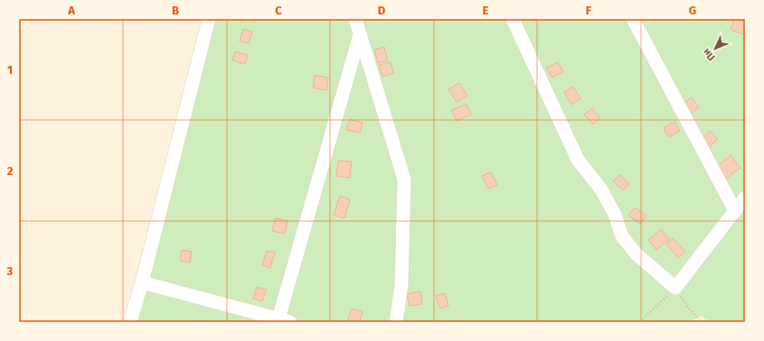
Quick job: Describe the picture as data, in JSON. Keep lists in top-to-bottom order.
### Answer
{
  "north": "bottom left",
  "grid": {
    "columns": [
      "A",
      "B",
      "C",
      "D",
      "E",
      "F",
      "G"
    ],
    "rows": ["1", "2", "3"]
  }
}
